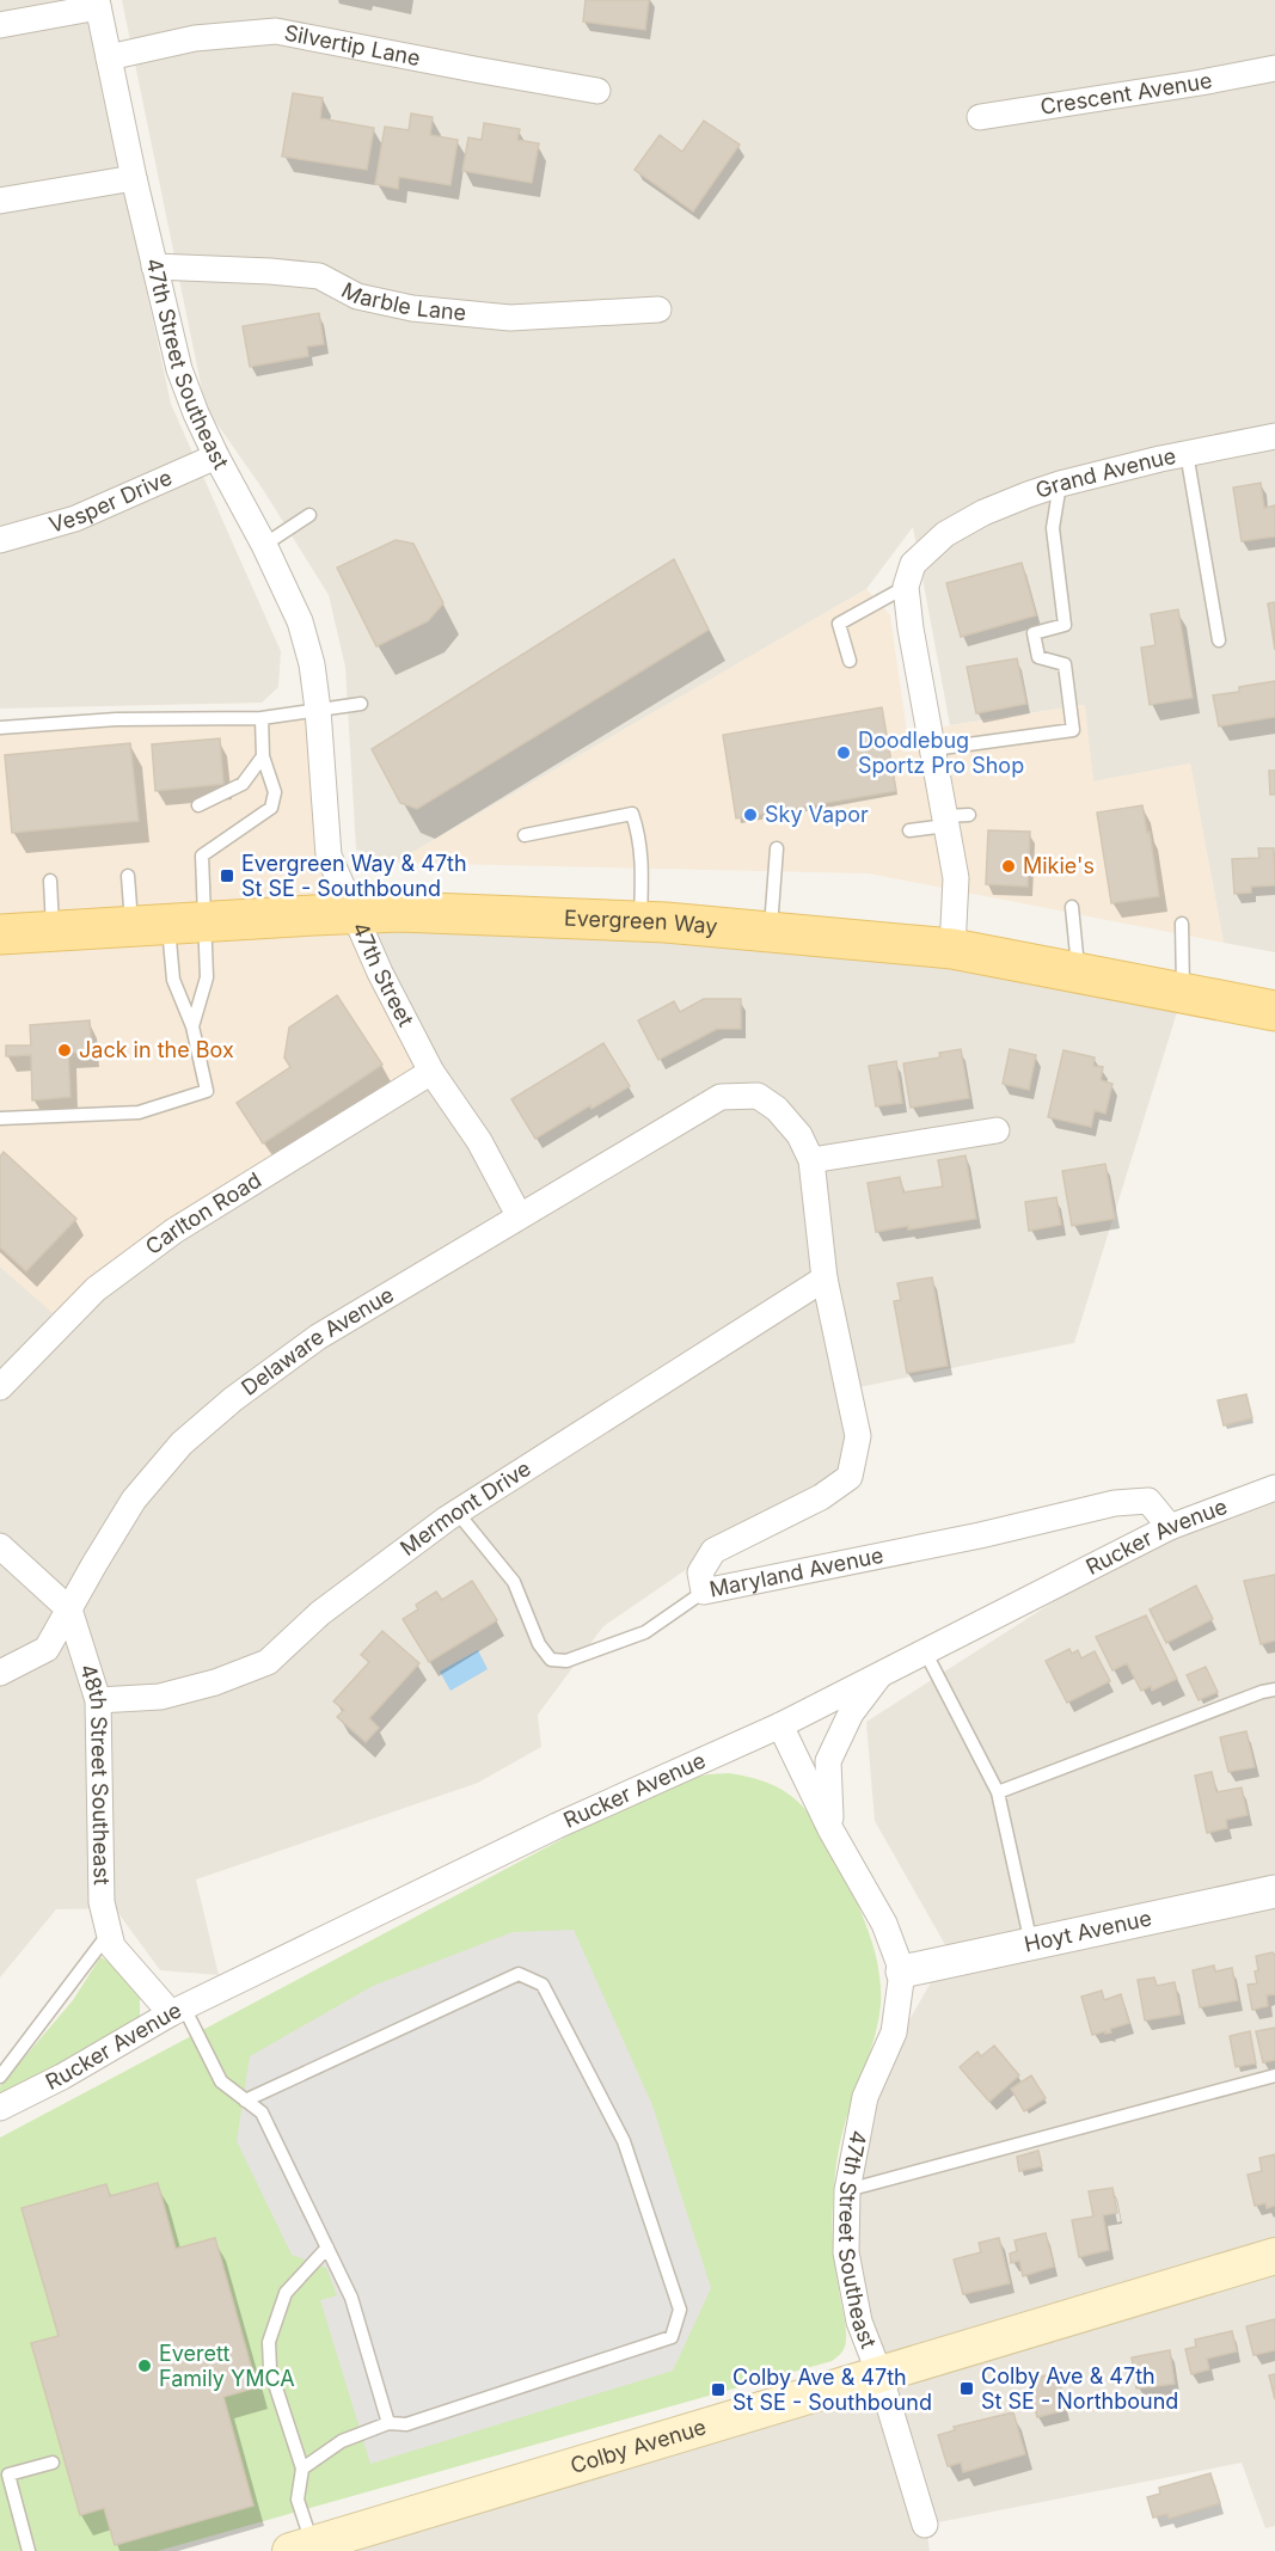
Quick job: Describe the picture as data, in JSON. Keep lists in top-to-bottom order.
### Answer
{
  "streets": {
    "main road": ["Evergreen Way", "Colby Avenue"],
    "street": [
      "Silvertip Lane",
      "Crescent Avenue",
      "Marble Lane",
      "47th Street Southeast",
      "Grand Avenue",
      "Vesper Drive",
      "47th Street",
      "Carlton Road",
      "Delaware Avenue",
      "Mermont Drive",
      "Rucker Avenue",
      "Maryland Avenue",
      "48th Street Southeast",
      "Hoyt Avenue"
    ]
  },
  "crossings": [
    ["Silvertip Lane", "47th Street Southeast"],
    ["Marble Lane", "47th Street Southeast"],
    ["47th Street Southeast", "Vesper Drive"],
    ["47th Street Southeast", "47th Street"],
    ["47th Street Southeast", "Rucker Avenue"],
    ["47th Street Southeast", "Hoyt Avenue"],
    ["47th Street Southeast", "Colby Avenue"],
    ["Evergreen Way", "47th Street"],
    ["47th Street", "Carlton Road"],
    ["47th Street", "Delaware Avenue"],
    ["Delaware Avenue", "Maryland Avenue"],
    ["Delaware Avenue", "48th Street Southeast"],
    ["Mermont Drive", "Maryland Avenue"],
    ["Mermont Drive", "48th Street Southeast"],
    ["Rucker Avenue", "Maryland Avenue"],
    ["Rucker Avenue", "48th Street Southeast"]
  ],
  "places": {
    "other": [
      "Doodlebug Sportz Pro Shop",
      "Sky Vapor",
      "Mikie's",
      "Jack in the Box",
      "Everett Family YMCA"
    ],
    "transit": ["Evergreen Way & 47th St SE - Southbound", "Colby Ave & 47th St SE - Northbound", "Colby Ave & 47th St SE - Southbound"]
  }
}
